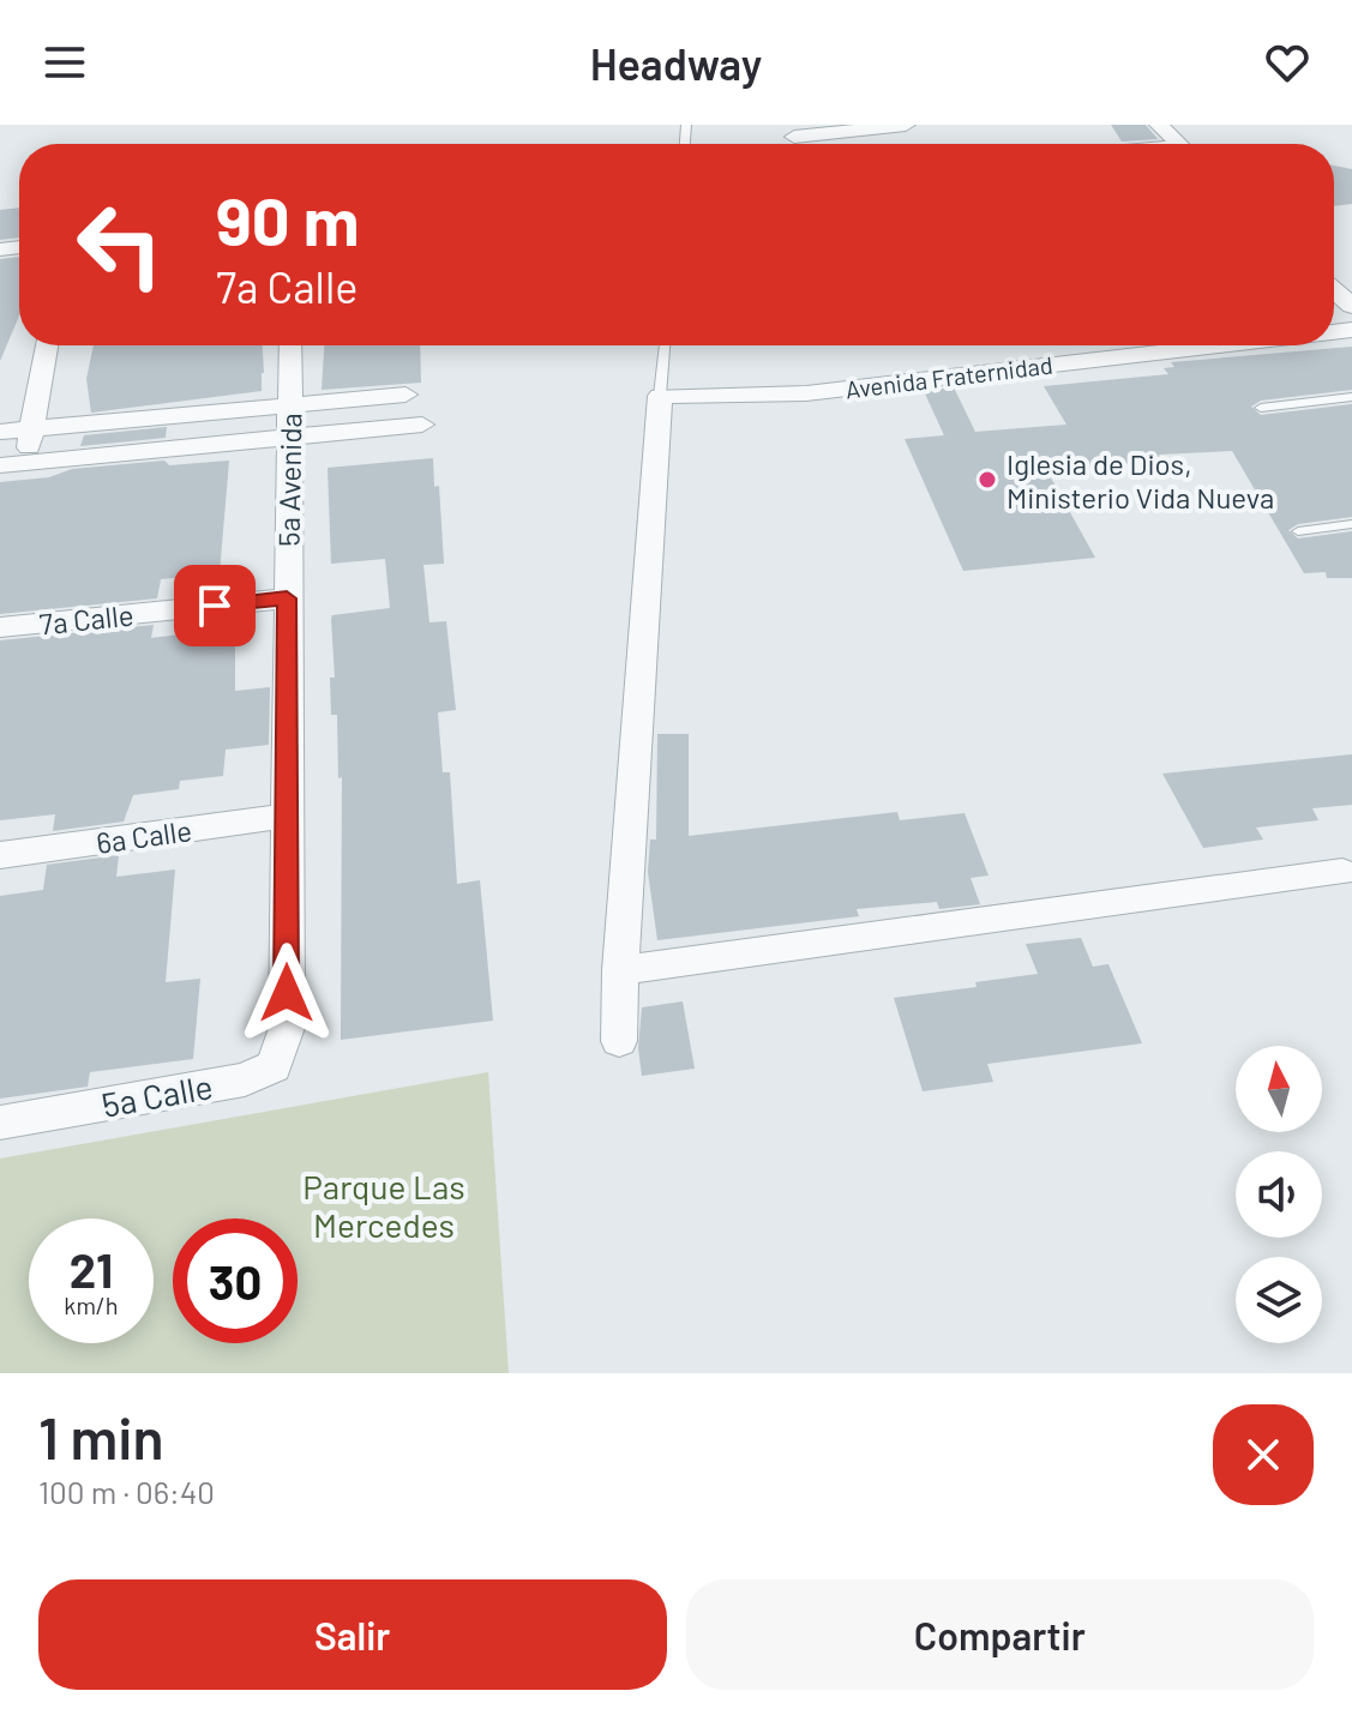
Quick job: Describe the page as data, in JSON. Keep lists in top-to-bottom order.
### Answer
{
  "streets": {
    "street": [
      "Avenida Fraternidad",
      "5a Avenida",
      "7a Calle",
      "6a Calle",
      "5a Calle"
    ]
  },
  "crossings": [
    ["5a Avenida", "7a Calle"],
    ["5a Avenida", "6a Calle"],
    ["5a Avenida", "5a Calle"]
  ],
  "parks": ["Parque Las Mercedes"],
  "places": ["Iglesia de Dios, Ministerio Vida Nueva"],
  "north": "top",
  "page": {
    "header": "Headway",
    "turn": ["90 m", "7a Calle"],
    "speed": "21 km/h",
    "limit": "30",
    "heading": ["1 min", "100 m · 06:40"],
    "buttons": ["Salir", "Compartir"]
  }
}
